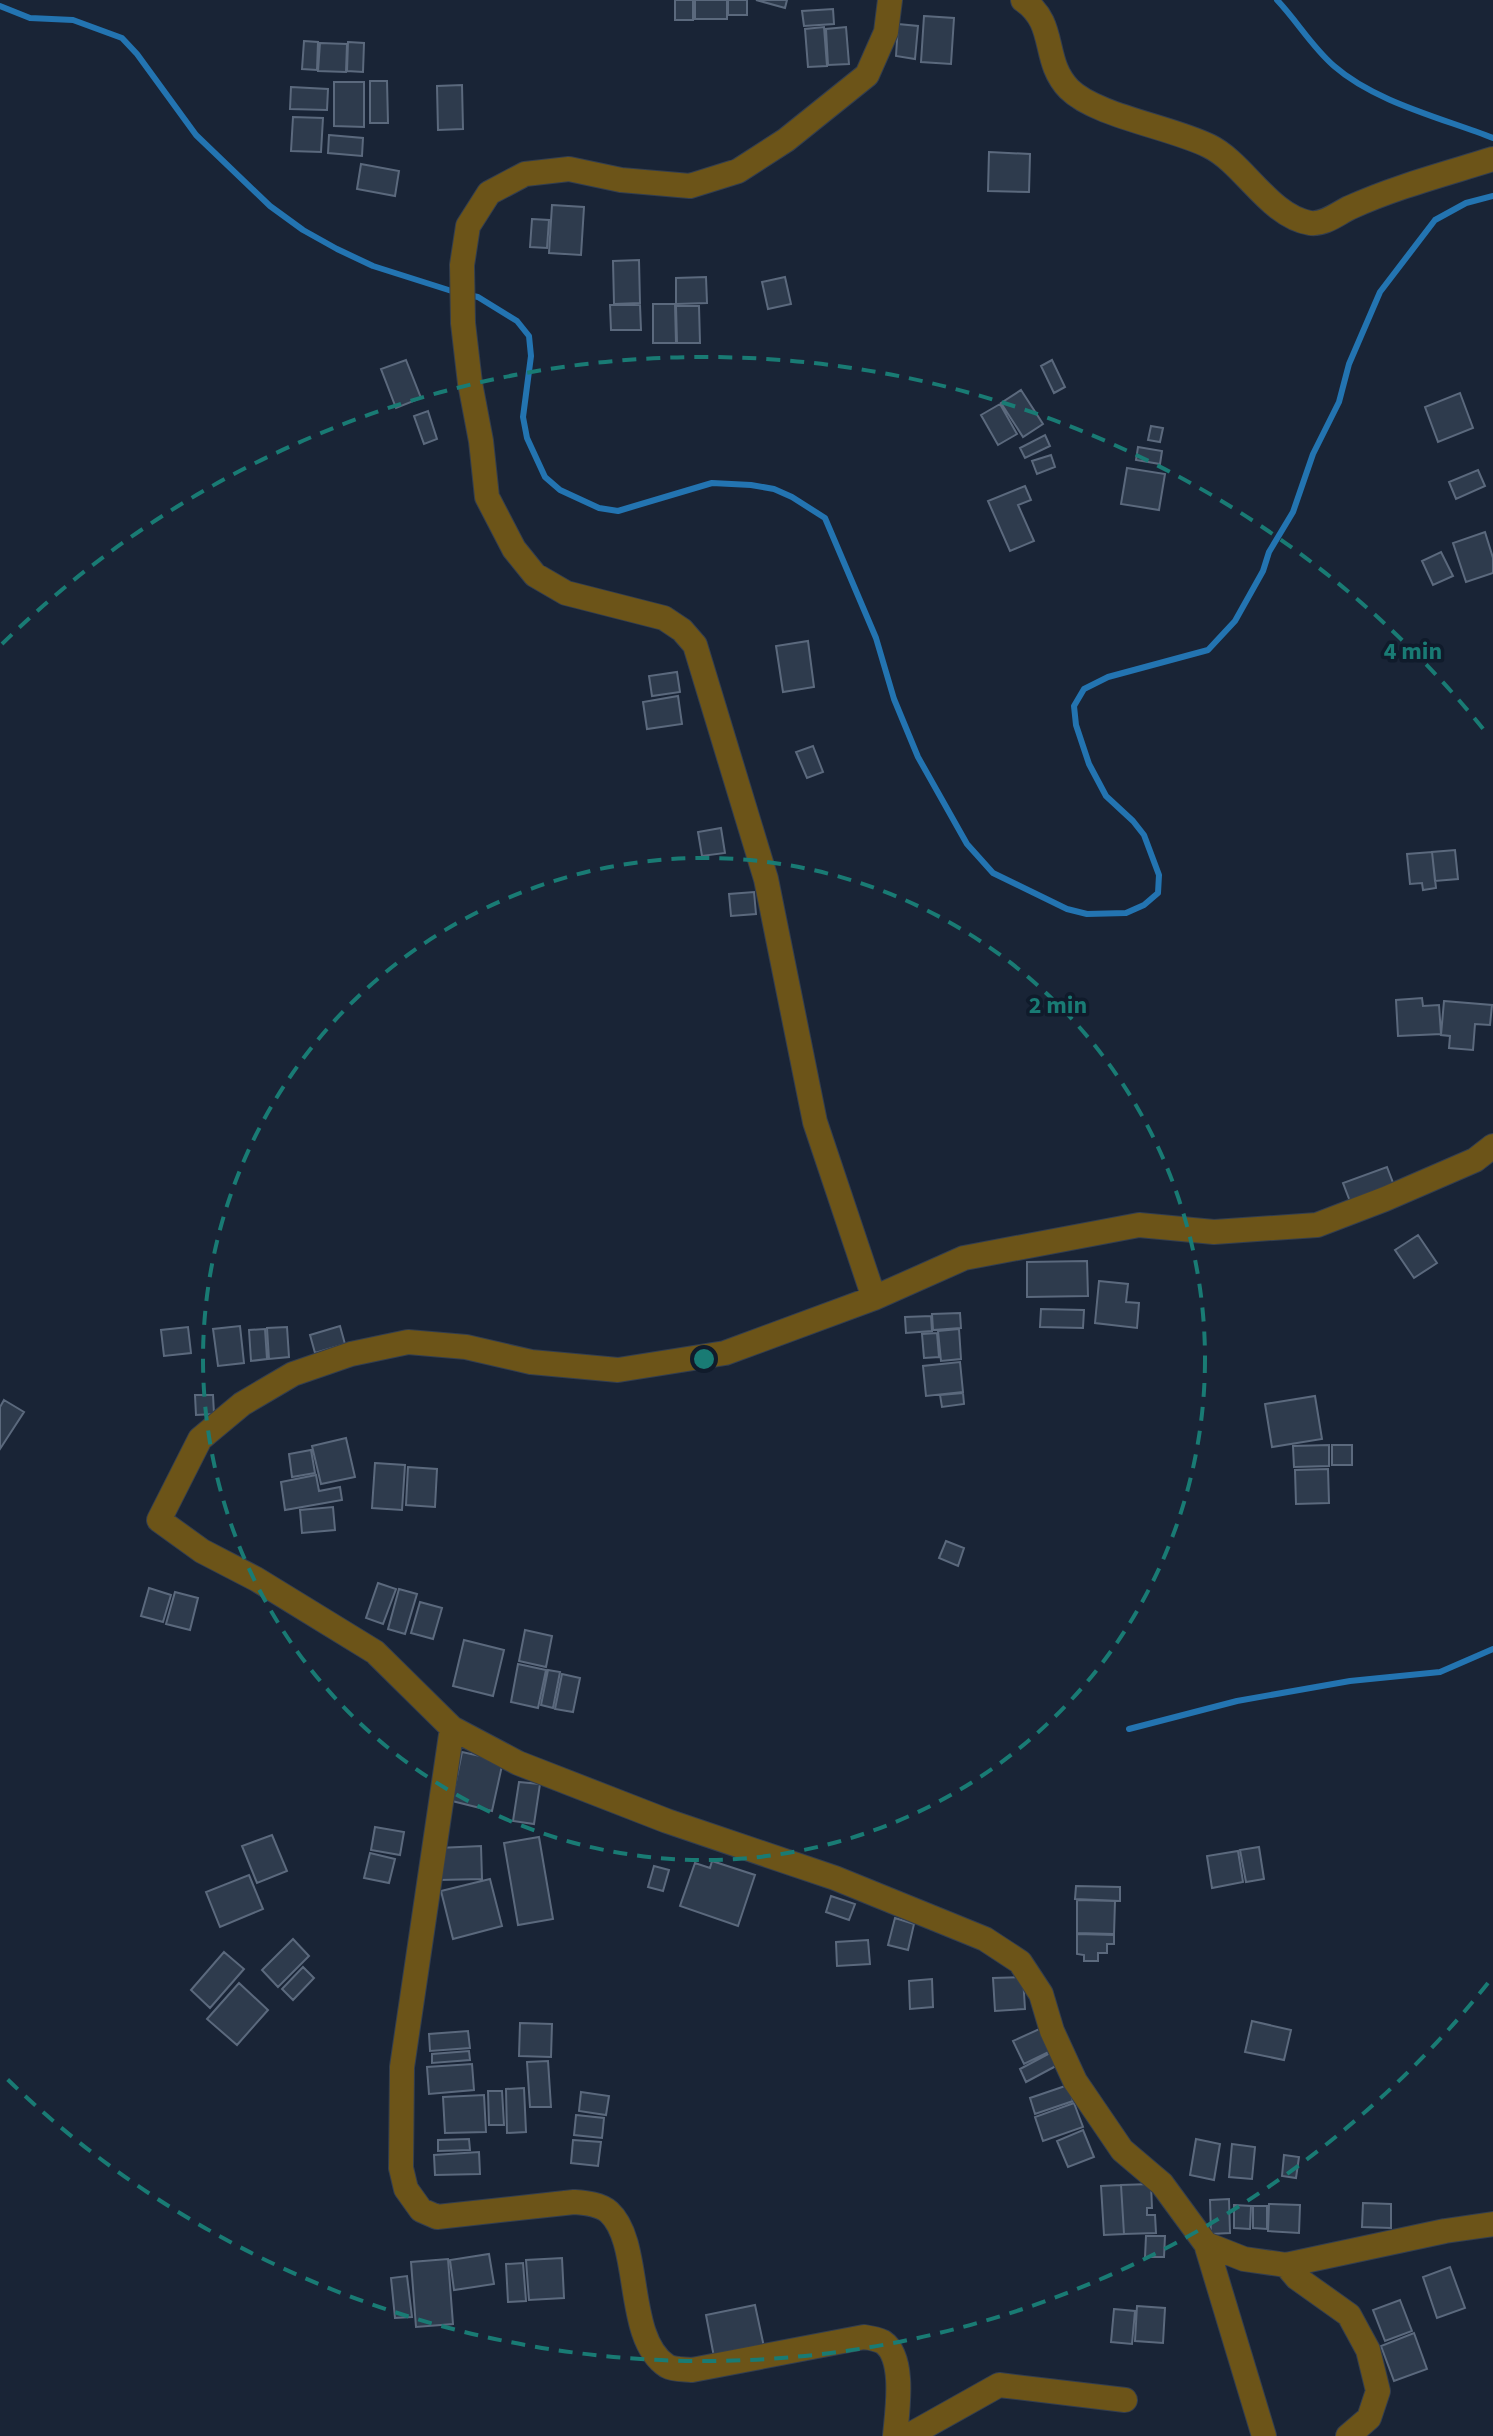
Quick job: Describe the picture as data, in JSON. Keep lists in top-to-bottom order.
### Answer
{
  "rings": ["4 min", "2 min"]
}
